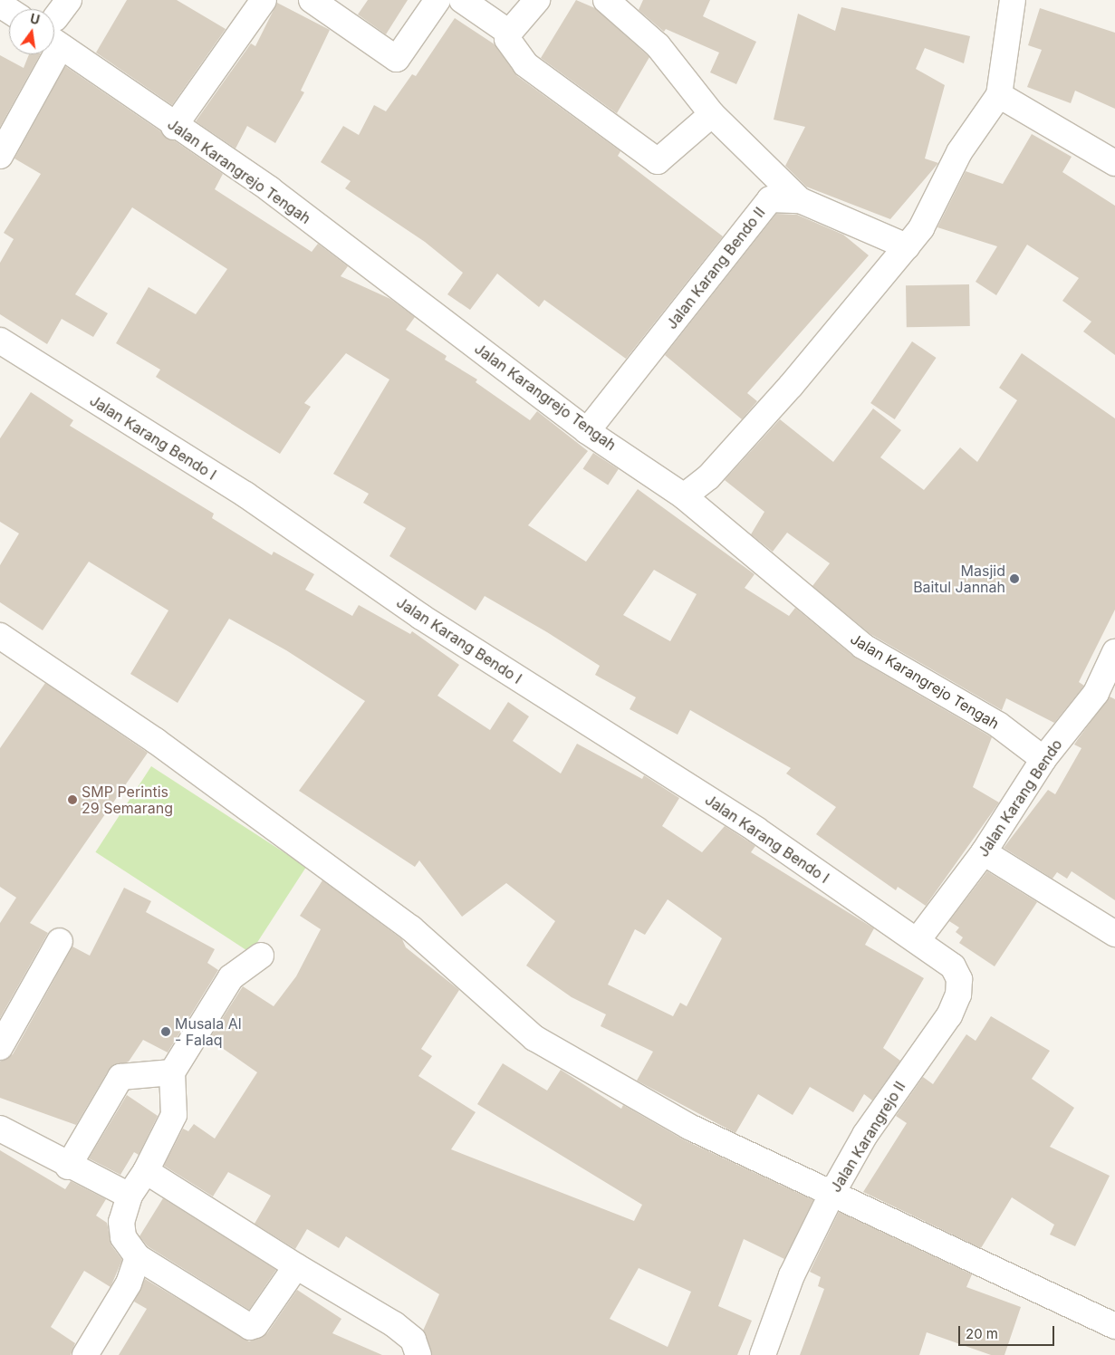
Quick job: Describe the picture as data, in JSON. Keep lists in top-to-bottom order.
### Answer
{
  "streets": {
    "street": [
      "Jalan Karangrejo Tengah",
      "Jalan Karang Bendo II",
      "Jalan Karang Bendo I",
      "Jalan Karang Bendo",
      "Jalan Karangrejo II"
    ]
  },
  "crossings": [
    ["Jalan Karangrejo Tengah", "Jalan Karang Bendo II"],
    ["Jalan Karangrejo Tengah", "Jalan Karang Bendo"],
    ["Jalan Karang Bendo I", "Jalan Karang Bendo"],
    ["Jalan Karang Bendo I", "Jalan Karangrejo II"],
    ["Jalan Karang Bendo", "Jalan Karangrejo II"]
  ],
  "places": ["Masjid Baitul Jannah", "SMP Perintis 29 Semarang", "Musala Al - Falaq"],
  "scale_bar": "20 m",
  "north": "top"
}
